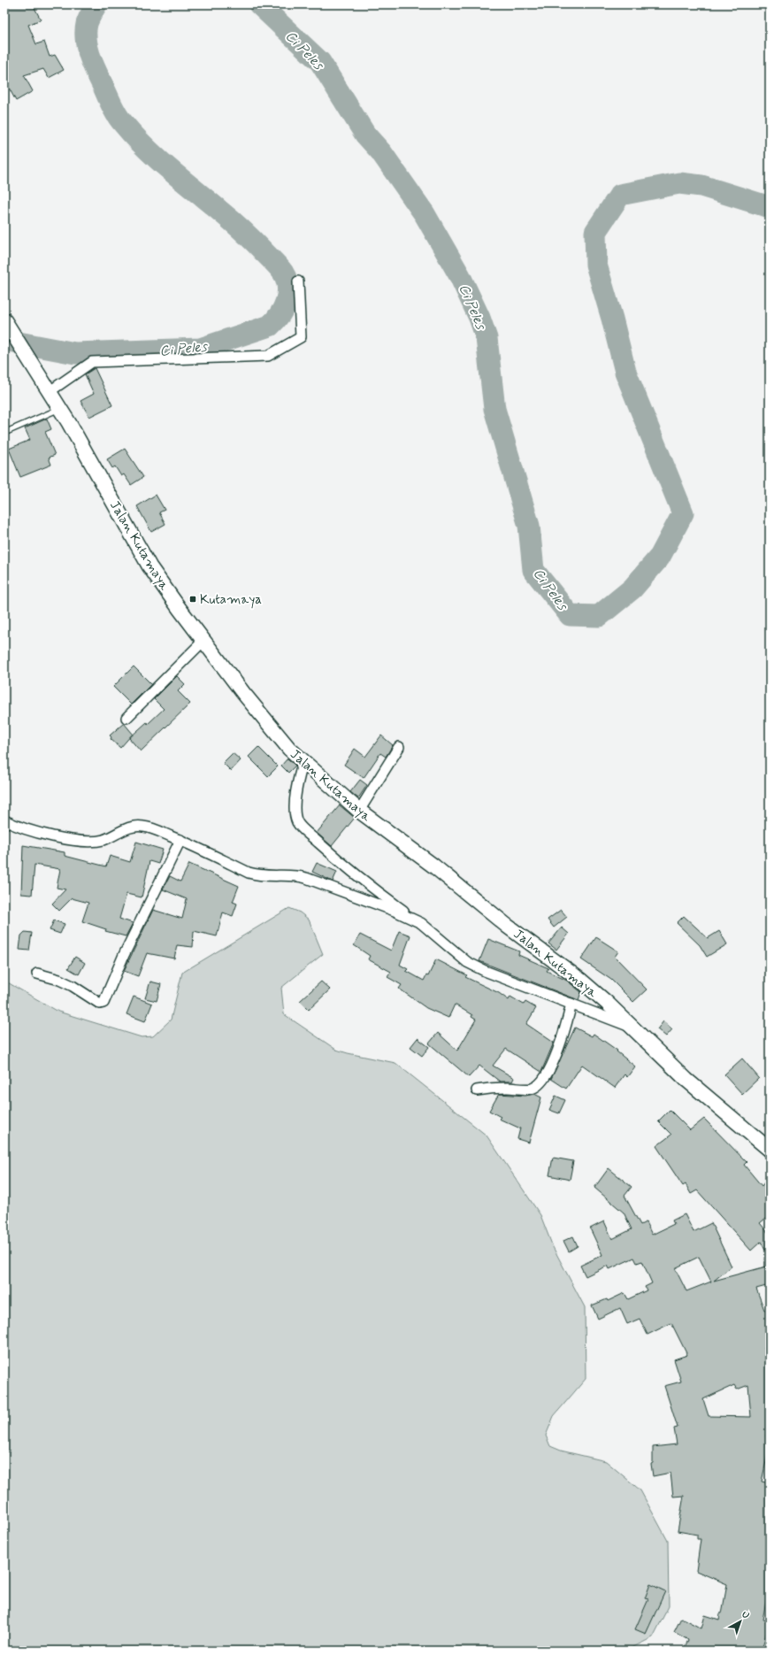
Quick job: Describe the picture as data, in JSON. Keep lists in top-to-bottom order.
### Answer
{
  "streets": {
    "main road": ["Jalan Kutamaya"]
  },
  "water": ["Ci Peles"],
  "places": {
    "transit": ["Kutamaya"]
  },
  "north": "top right"
}
